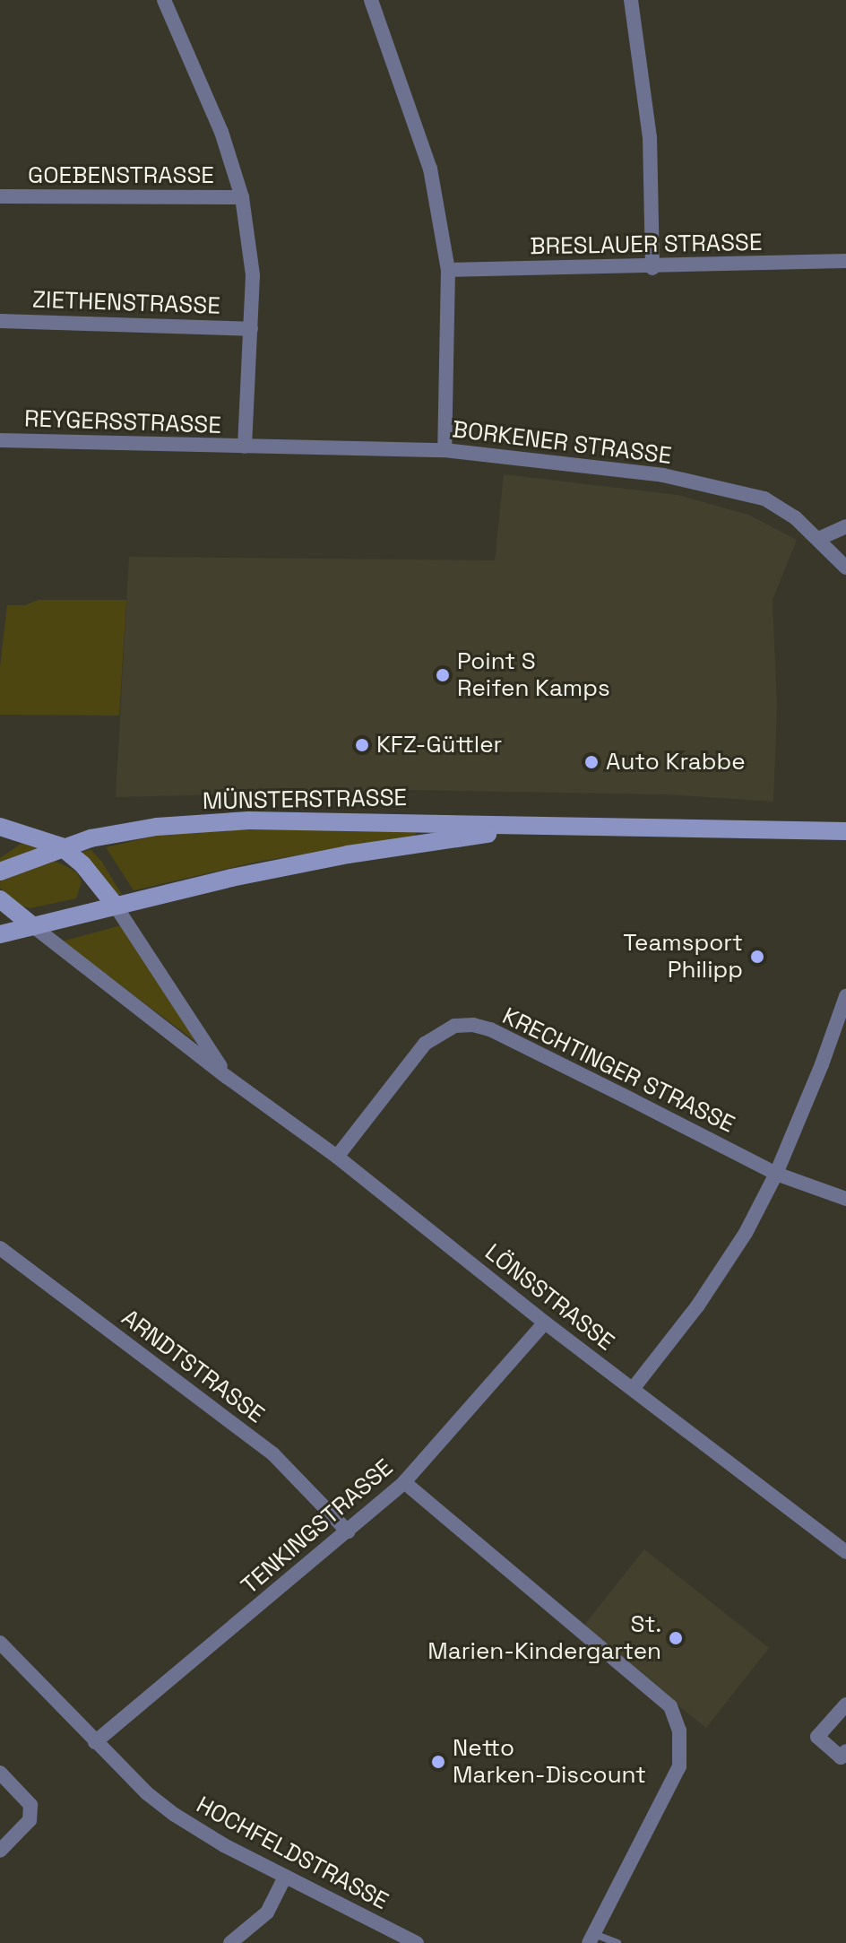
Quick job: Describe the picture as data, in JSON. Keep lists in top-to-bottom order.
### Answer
{
  "streets": {
    "main road": ["MÜNSTERSTRASSE"],
    "street": [
      "GOEBENSTRASSE",
      "BRESLAUER STRASSE",
      "ZIETHENSTRASSE",
      "REYGERSSTRASSE",
      "BORKENER STRASSE",
      "KRECHTINGER STRASSE",
      "LÖNSSTRASSE",
      "ARNDTSTRASSE",
      "TENKINGSTRASSE",
      "HOCHFELDSTRASSE"
    ]
  },
  "crossings": [
    ["REYGERSSTRASSE", "BORKENER STRASSE"],
    ["MÜNSTERSTRASSE", "LÖNSSTRASSE"],
    ["KRECHTINGER STRASSE", "LÖNSSTRASSE"],
    ["LÖNSSTRASSE", "TENKINGSTRASSE"],
    ["ARNDTSTRASSE", "TENKINGSTRASSE"],
    ["TENKINGSTRASSE", "HOCHFELDSTRASSE"]
  ],
  "places": [
    "Point S Reifen Kamps",
    "KFZ-Güttler",
    "Auto Krabbe",
    "Teamsport Philipp",
    "St. Marien-Kindergarten",
    "Netto Marken-Discount"
  ]
}
